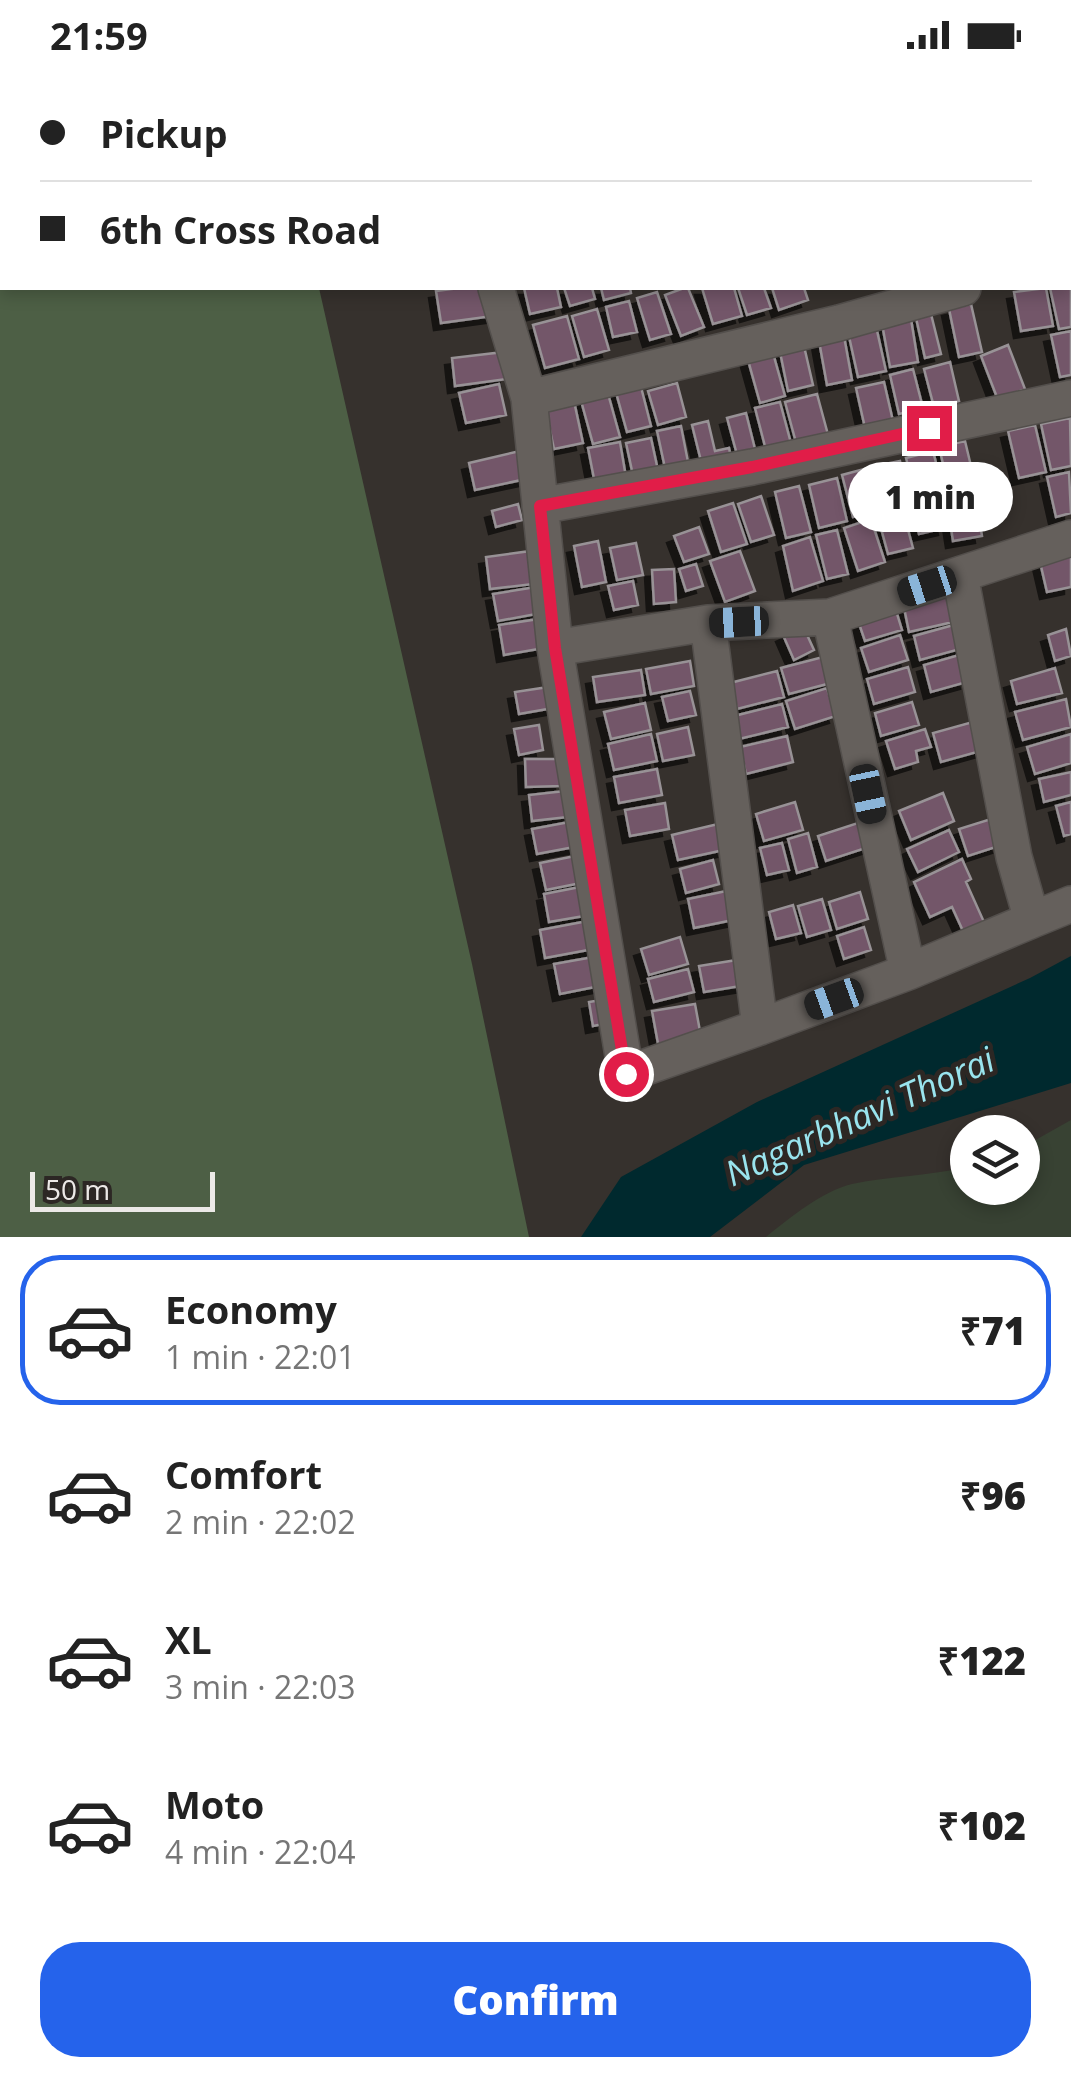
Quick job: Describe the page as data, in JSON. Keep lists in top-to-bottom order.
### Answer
{
  "water": ["Nagarbhavi Thorai"],
  "scale_bar": "50 m",
  "page": {
    "status": "21:59",
    "banner": ["Pickup", "6th Cross Road"],
    "bubble": "1 min",
    "scale": "50 m",
    "list": [
      {
        "name": "Economy",
        "note": "1 min · 22:01",
        "value": "₹71"
      },
      {
        "name": "Comfort",
        "note": "2 min · 22:02",
        "value": "₹96"
      },
      {
        "name": "XL",
        "note": "3 min · 22:03",
        "value": "₹122"
      },
      {
        "name": "Moto",
        "note": "4 min · 22:04",
        "value": "₹102"
      }
    ],
    "buttons": "Confirm"
  }
}
